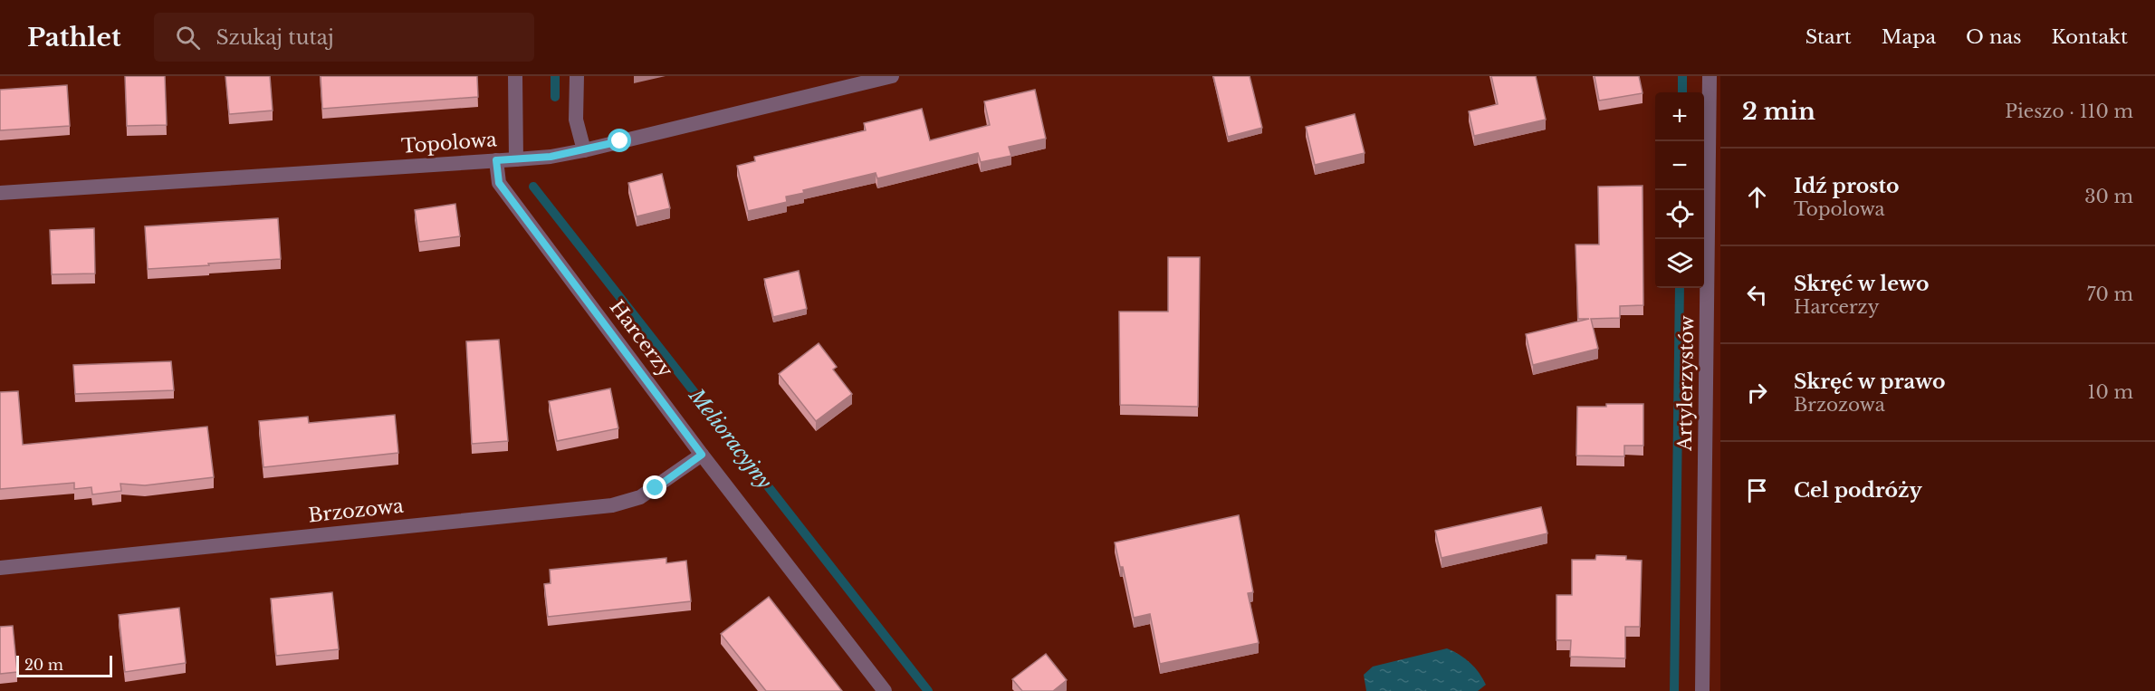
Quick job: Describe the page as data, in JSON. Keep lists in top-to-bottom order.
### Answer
{
  "streets": {
    "street": [
      "Topolowa",
      "Harcerzy",
      "Artylerzystów",
      "Brzozowa"
    ]
  },
  "crossings": [
    ["Topolowa", "Harcerzy"],
    ["Harcerzy", "Brzozowa"]
  ],
  "water": ["Melioracyjny"],
  "scale_bar": "20 m",
  "page": {
    "header": "Pathlet",
    "search": "Szukaj tutaj",
    "nav": [
      "Start",
      "Mapa",
      "O nas",
      "Kontakt"
    ],
    "heading": ["2 min", "Pieszo · 110 m"],
    "map_buttons": ["+", "−"],
    "list": [
      ["Idź prosto", "Topolowa", "30 m"],
      ["Skręć w lewo", "Harcerzy", "70 m"],
      ["Skręć w prawo", "Brzozowa", "10 m"],
      "Cel podróży"
    ],
    "scale": "20 m"
  }
}
